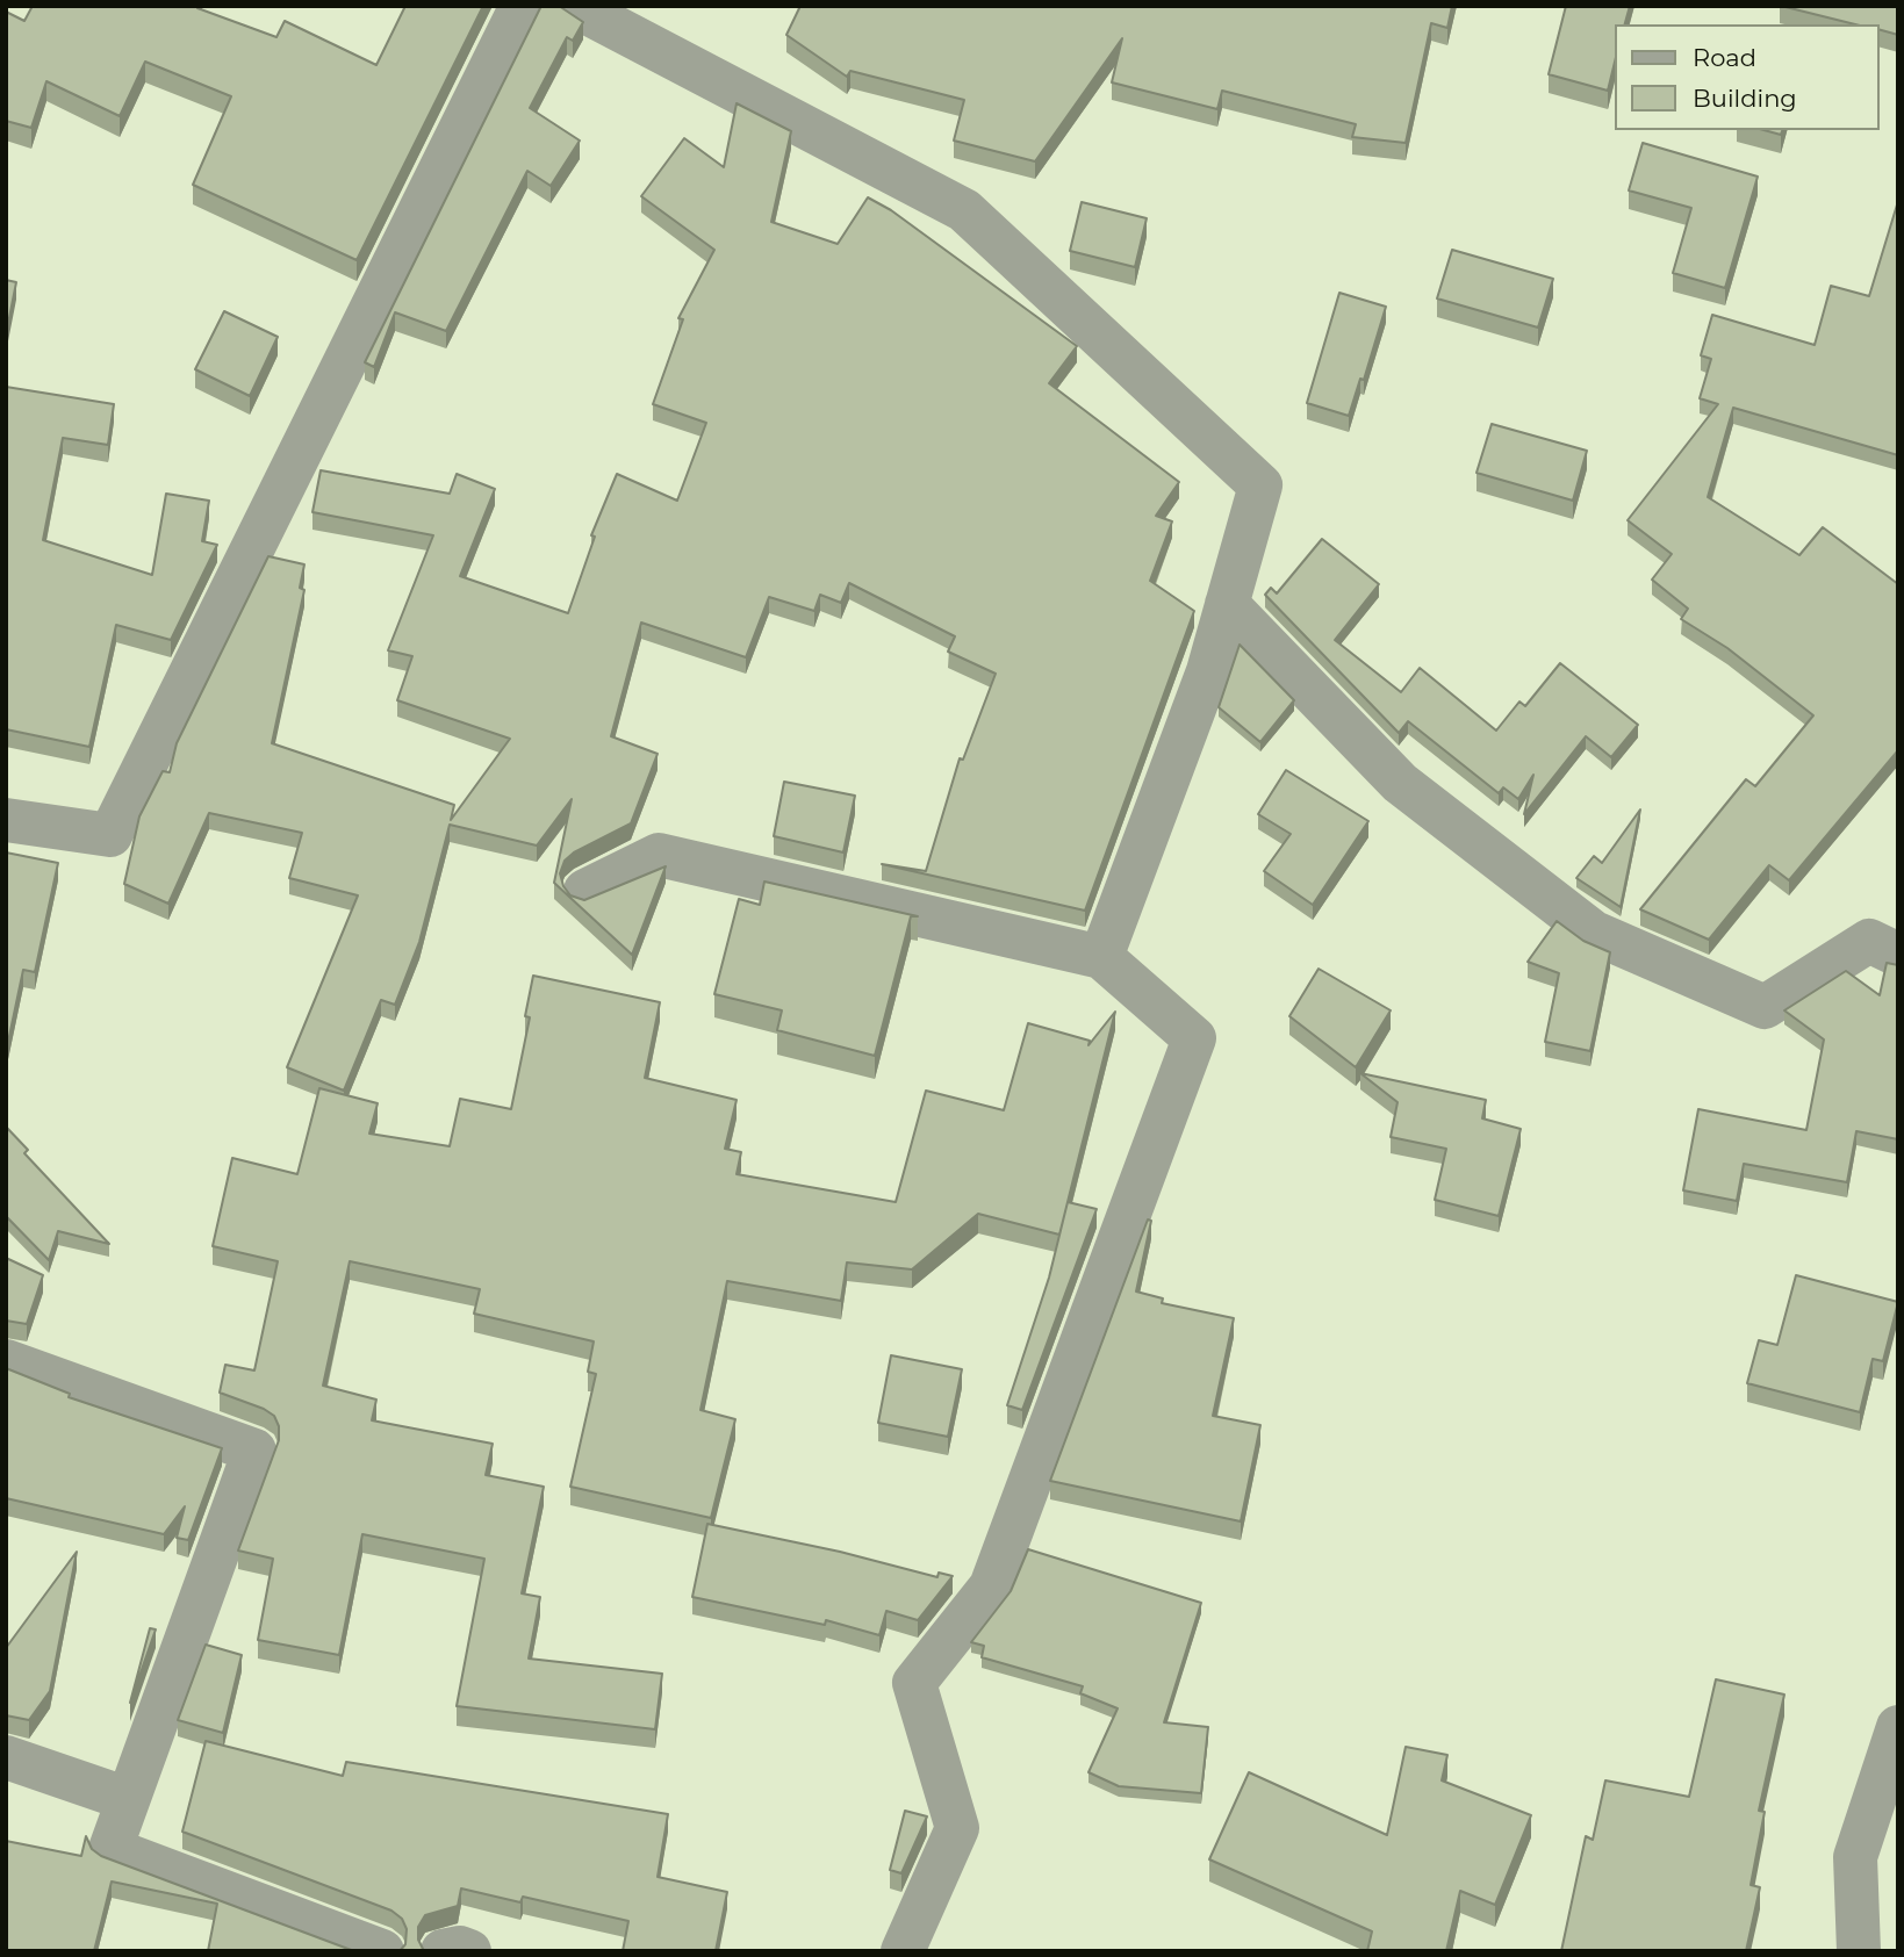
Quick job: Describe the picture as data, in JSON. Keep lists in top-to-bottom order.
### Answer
{
  "legend": ["Road", "Building"]
}
